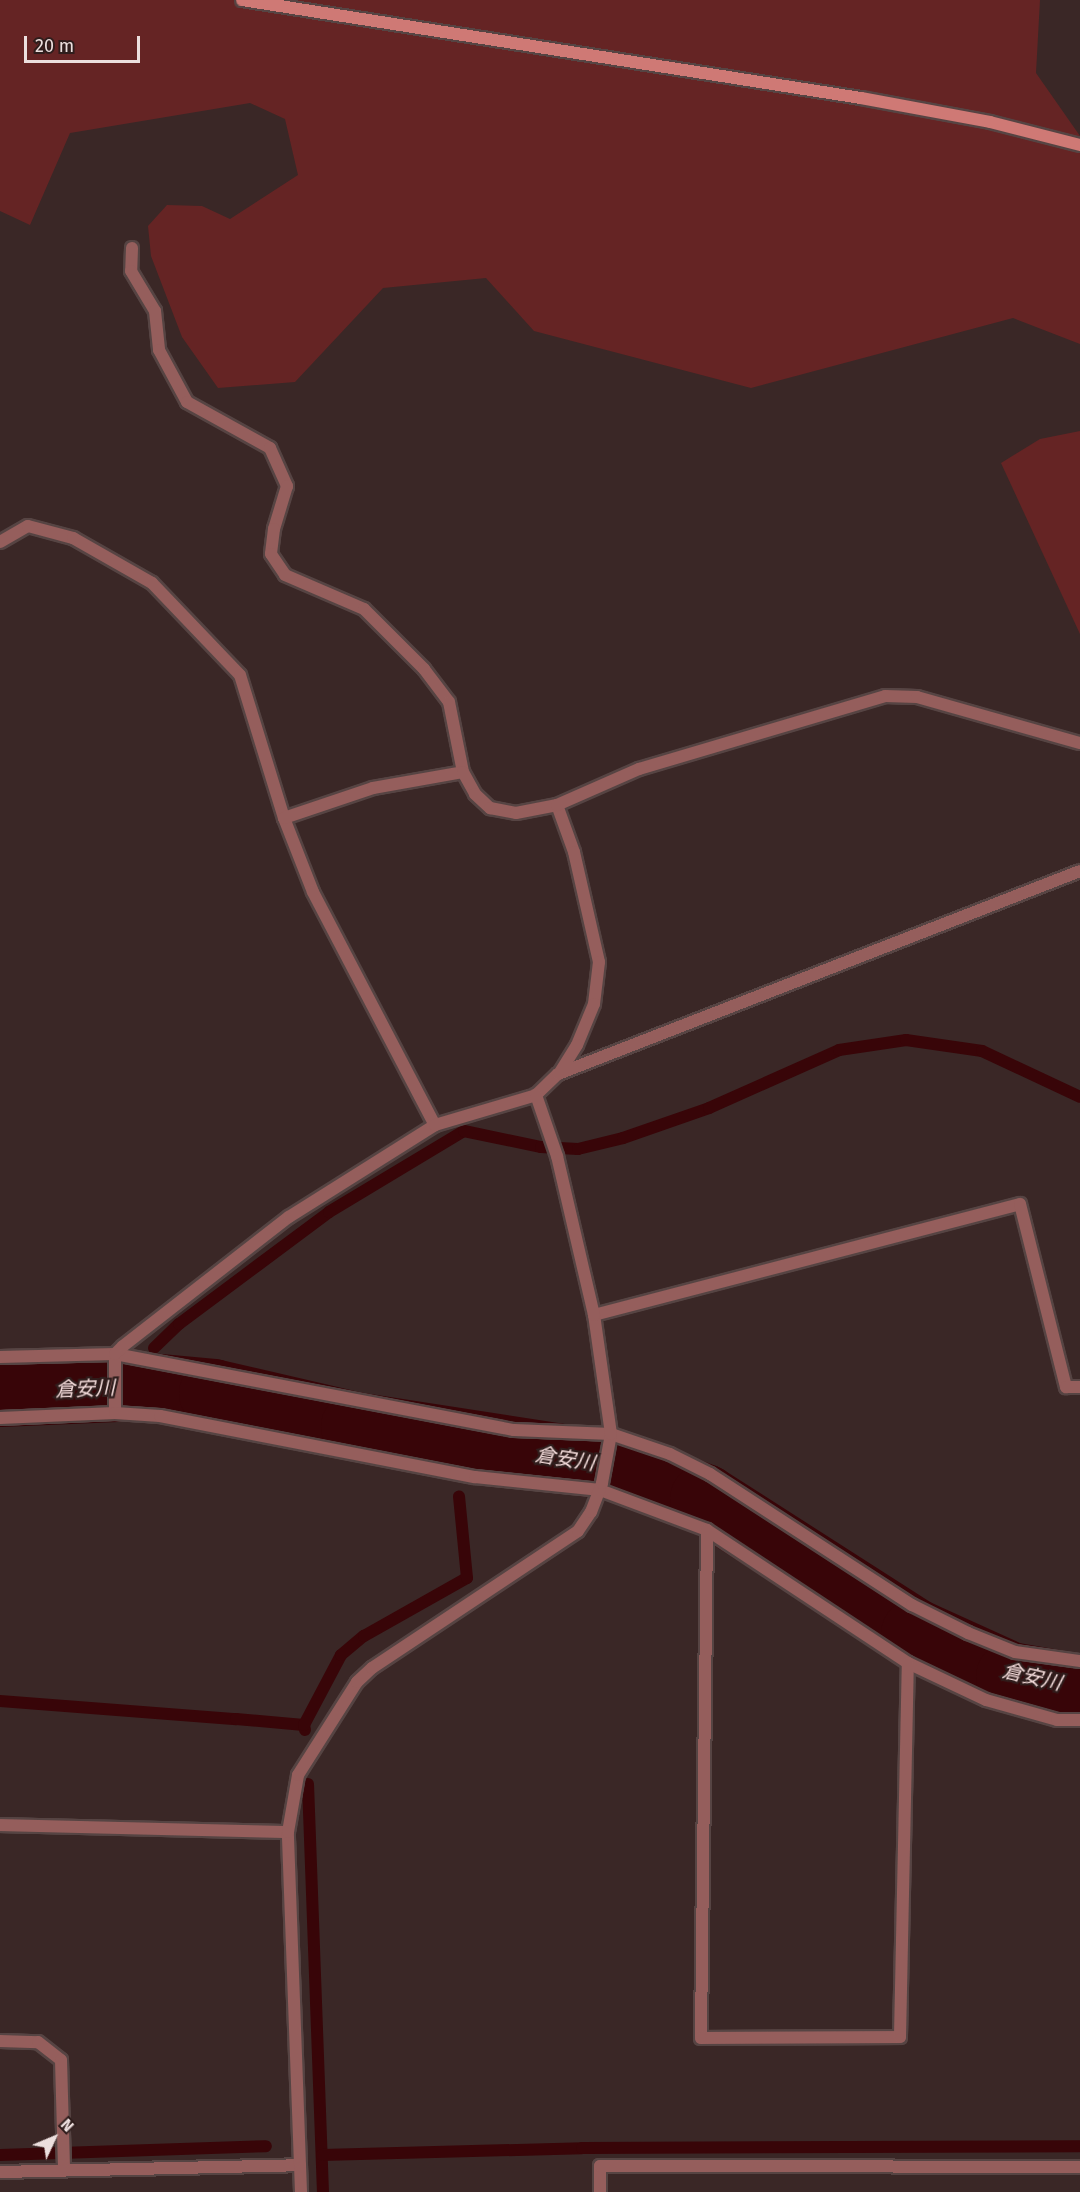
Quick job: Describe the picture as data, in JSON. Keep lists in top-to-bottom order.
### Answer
{
  "water": ["倉安川"],
  "scale_bar": "20 m",
  "north": "top right"
}
